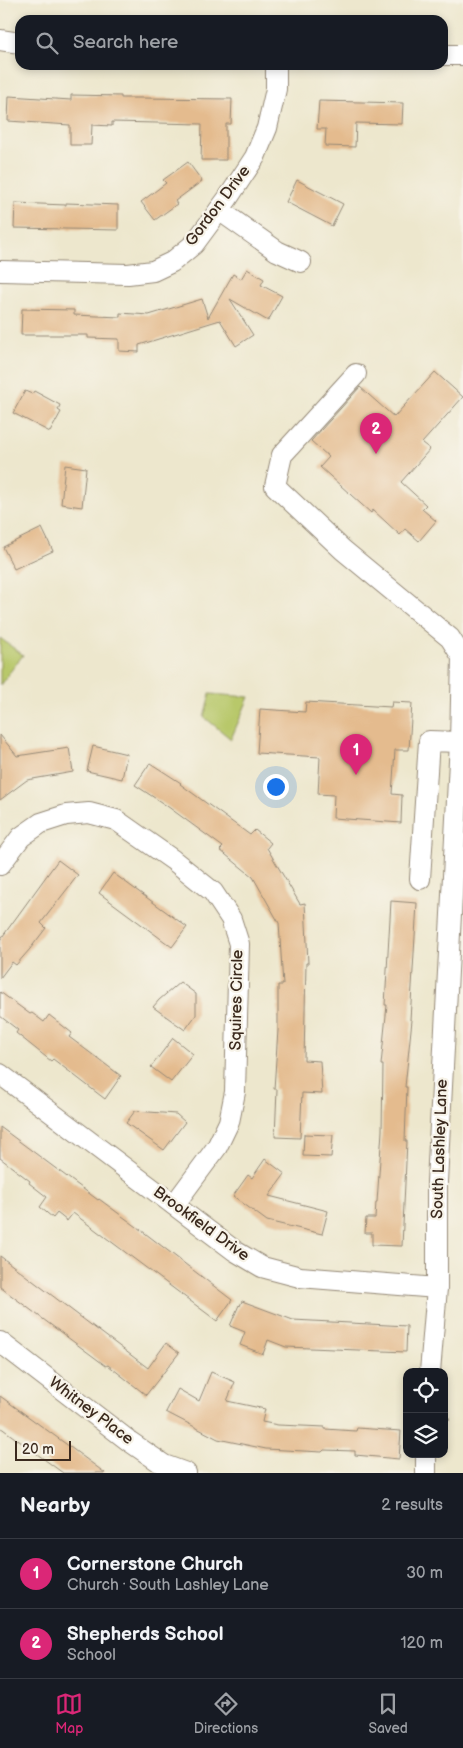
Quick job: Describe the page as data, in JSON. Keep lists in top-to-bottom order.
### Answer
{
  "streets": {
    "street": [
      "Gordon Drive",
      "Squires Circle",
      "South Lashley Lane",
      "Brookfield Drive",
      "Whitney Place"
    ]
  },
  "crossings": [
    ["Squires Circle", "Brookfield Drive"],
    ["South Lashley Lane", "Brookfield Drive"]
  ],
  "scale_bar": "20 m",
  "page": {
    "search": "Search here",
    "pins": ["2", "1"],
    "scale": "20 m",
    "heading": ["Nearby", "2 results"],
    "list": [
      {
        "mark": "1",
        "name": "Cornerstone Church",
        "note": "Church · South Lashley Lane",
        "value": "30 m"
      },
      {
        "mark": "2",
        "name": "Shepherds School",
        "note": "School",
        "value": "120 m"
      }
    ],
    "nav": ["Map", "Directions", "Saved"]
  }
}
